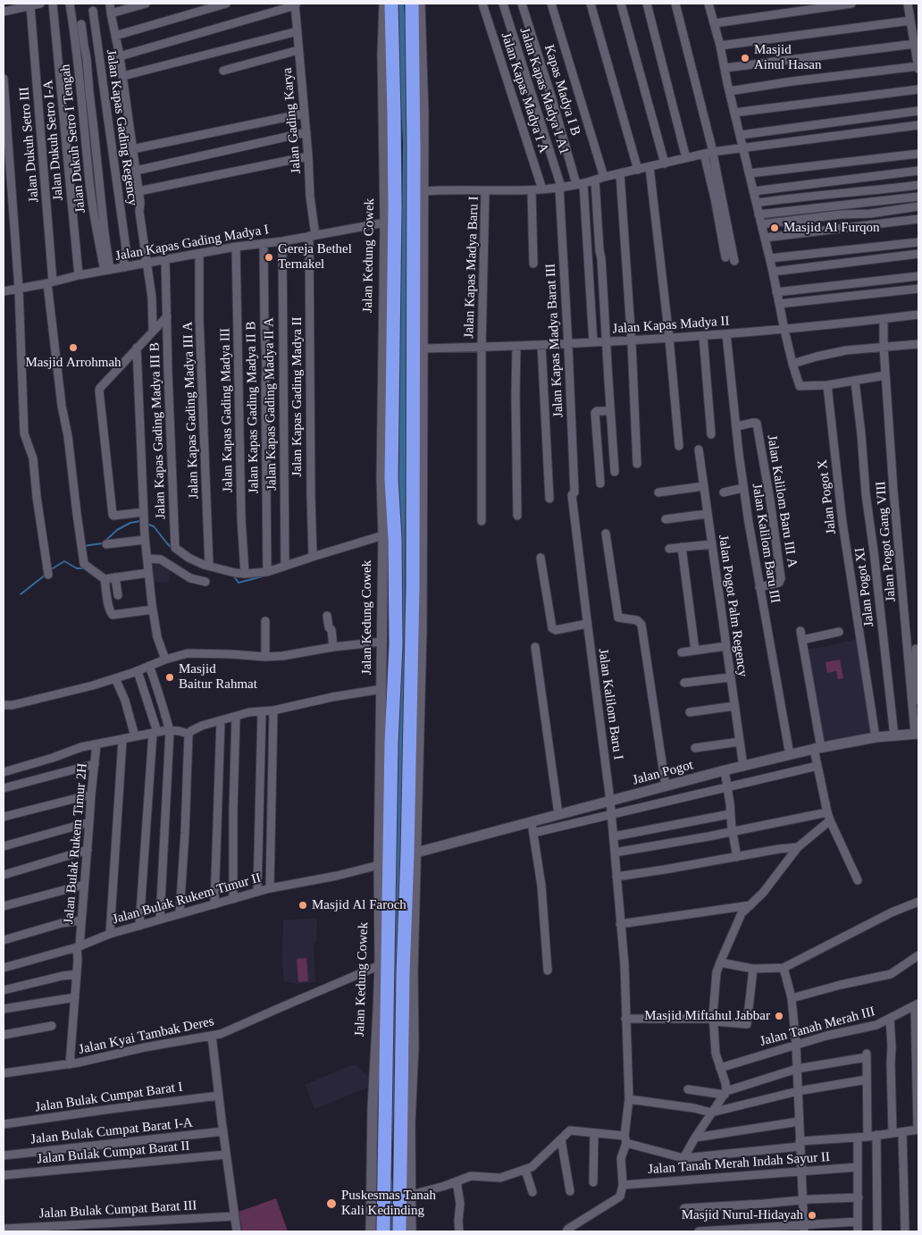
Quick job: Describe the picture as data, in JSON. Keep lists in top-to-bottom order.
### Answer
{
  "streets": {
    "highway": ["Jalan Kedung Cowek"],
    "main road": ["Jalan Pogot"],
    "street": [
      "Kapas Madya I B",
      "Jalan Kapas Madya I A1",
      "Jalan Kapas Madya I A",
      "Jalan Gading Karya",
      "Jalan Kapas Gading Regency",
      "Jalan Dukuh Setro I Tengah",
      "Jalan Dukuh Setro I-A",
      "Jalan Dukuh Setro III",
      "Jalan Kapas Gading Madya I",
      "Jalan Kapas Madya Baru I",
      "Jalan Kapas Madya II",
      "Jalan Kapas Madya Barat III",
      "Jalan Kapas Gading Madya II",
      "Jalan Kapas Gading Madya II A",
      "Jalan Kapas Gading Madya II B",
      "Jalan Kapas Gading Madya III A",
      "Jalan Kapas Gading Madya III",
      "Jalan Kapas Gading Madya III B",
      "Jalan Pogot X",
      "Jalan Kalilom Baru III A",
      "Jalan Pogot Gang VIII",
      "Jalan Kalilom Baru III",
      "Jalan Pogot XI",
      "Jalan Pogot Palm Regency",
      "Jalan Kalilom Baru I",
      "Jalan Bulak Rukem Timur 2H",
      "Jalan Bulak Rukem Timur II",
      "Jalan Tanah Merah III",
      "Jalan Kyai Tambak Deres",
      "Jalan Bulak Cumpat Barat I",
      "Jalan Bulak Cumpat Barat I-A",
      "Jalan Bulak Cumpat Barat II",
      "Jalan Tanah Merah Indah Sayur II",
      "Jalan Bulak Cumpat Barat III"
    ]
  },
  "crossings": [
    ["Kapas Madya I B", "Jalan Kapas Madya Baru I"],
    ["Kapas Madya I B", "Jalan Kapas Madya II"],
    ["Jalan Kapas Madya I A1", "Jalan Kapas Madya Baru I"],
    ["Jalan Kapas Madya I A1", "Jalan Kapas Madya Barat III"],
    ["Jalan Kapas Madya I A", "Jalan Kapas Madya Baru I"],
    ["Jalan Gading Karya", "Jalan Kapas Gading Madya I"],
    ["Jalan Gading Karya", "Jalan Kapas Gading Madya II"],
    ["Jalan Kapas Gading Regency", "Jalan Kapas Gading Madya I"],
    ["Jalan Dukuh Setro I Tengah", "Jalan Kapas Gading Madya I"],
    ["Jalan Dukuh Setro I-A", "Jalan Kapas Gading Madya I"],
    ["Jalan Dukuh Setro III", "Jalan Kapas Gading Madya I"],
    ["Jalan Kapas Gading Madya I", "Jalan Kedung Cowek"],
    ["Jalan Kapas Gading Madya I", "Jalan Kapas Gading Madya II"],
    ["Jalan Kapas Gading Madya I", "Jalan Kapas Gading Madya II A"],
    ["Jalan Kapas Gading Madya I", "Jalan Kapas Gading Madya II B"],
    ["Jalan Kapas Gading Madya I", "Jalan Kapas Gading Madya III A"],
    ["Jalan Kapas Gading Madya I", "Jalan Kapas Gading Madya III"],
    ["Jalan Kapas Gading Madya I", "Jalan Kapas Gading Madya III B"],
    ["Jalan Kedung Cowek", "Jalan Kapas Madya II"],
    ["Jalan Kedung Cowek", "Jalan Pogot"],
    ["Jalan Kedung Cowek", "Jalan Bulak Rukem Timur II"],
    ["Jalan Kedung Cowek", "Jalan Kyai Tambak Deres"],
    ["Jalan Kapas Madya Baru I", "Jalan Kapas Madya II"],
    ["Jalan Kapas Madya Baru I", "Jalan Kapas Madya Barat III"],
    ["Jalan Kapas Madya II", "Jalan Kapas Madya Barat III"],
    ["Jalan Kapas Madya II", "Jalan Pogot Gang VIII"],
    ["Jalan Kapas Madya II", "Jalan Kalilom Baru III"],
    ["Jalan Kapas Madya Barat III", "Jalan Kalilom Baru I"],
    ["Jalan Kapas Gading Madya III A", "Jalan Kapas Gading Madya III B"],
    ["Jalan Pogot X", "Jalan Pogot"],
    ["Jalan Kalilom Baru III A", "Jalan Kalilom Baru III"],
    ["Jalan Pogot Gang VIII", "Jalan Pogot"],
    ["Jalan Kalilom Baru III", "Jalan Pogot"],
    ["Jalan Pogot XI", "Jalan Pogot"],
    ["Jalan Pogot Palm Regency", "Jalan Pogot"],
    ["Jalan Kalilom Baru I", "Jalan Pogot"],
    ["Jalan Kalilom Baru I", "Jalan Tanah Merah Indah Sayur II"],
    ["Jalan Bulak Rukem Timur 2H", "Jalan Bulak Rukem Timur II"],
    ["Jalan Bulak Rukem Timur 2H", "Jalan Kyai Tambak Deres"]
  ],
  "places": [
    "Masjid Ainul Hasan",
    "Masjid Al Furqon",
    "Gereja Bethel Ternakel",
    "Masjid Arrohmah",
    "Masjid Baitur Rahmat",
    "Masjid Al Faroch",
    "Masjid Miftahul Jabbar",
    "Puskesmas Tanah Kali Kedinding",
    "Masjid Nurul-Hidayah"
  ]
}
